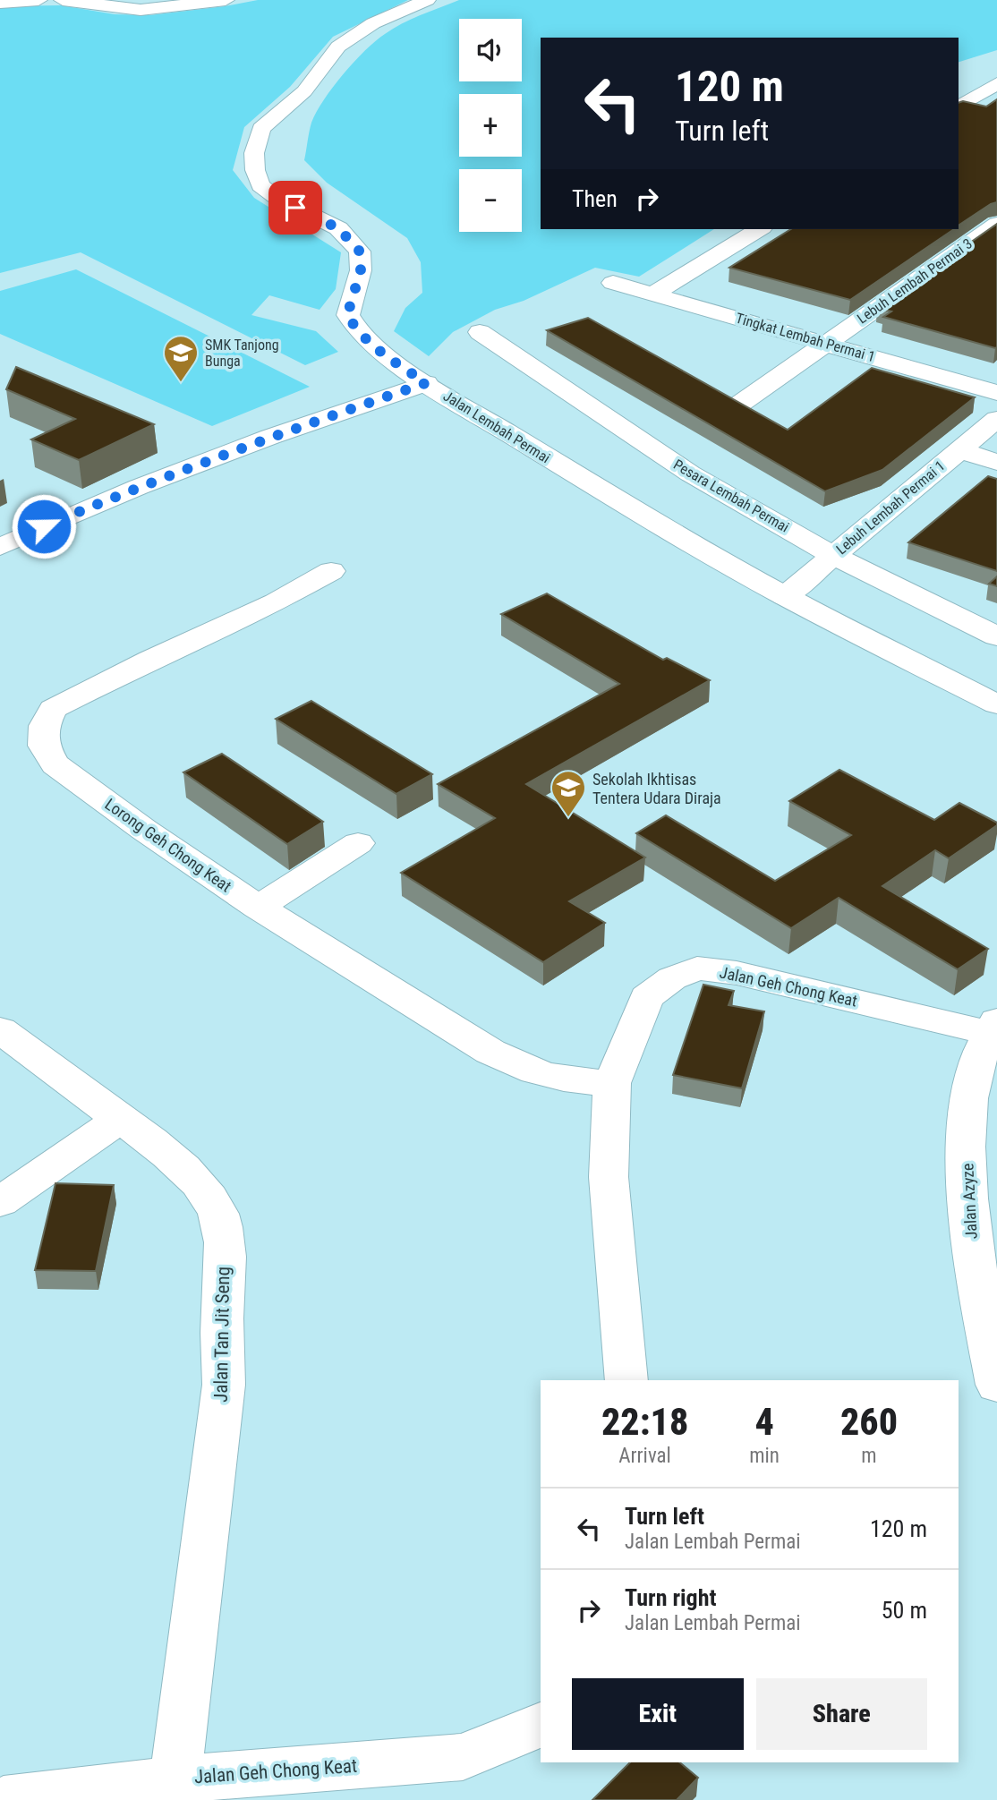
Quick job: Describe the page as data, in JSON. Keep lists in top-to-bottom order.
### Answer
{
  "streets": {
    "street": [
      "Lebuh Lembah Permai 3",
      "Tingkat Lembah Permai 1",
      "Jalan Lembah Permai",
      "Pesara Lembah Permai",
      "Lebuh Lembah Permai 1",
      "Lorong Geh Chong Keat",
      "Jalan Geh Chong Keat",
      "Jalan Azyze",
      "Jalan Tan Jit Seng"
    ]
  },
  "crossings": [
    ["Lebuh Lembah Permai 3", "Tingkat Lembah Permai 1"],
    ["Jalan Lembah Permai", "Lebuh Lembah Permai 1"],
    ["Pesara Lembah Permai", "Lebuh Lembah Permai 1"],
    ["Lorong Geh Chong Keat", "Jalan Geh Chong Keat"],
    ["Jalan Geh Chong Keat", "Jalan Azyze"],
    ["Jalan Geh Chong Keat", "Jalan Tan Jit Seng"]
  ],
  "places": {
    "school or university": ["SMK Tanjong Bunga", "Sekolah Ikhtisas Tentera Udara Diraja"]
  },
  "page": {
    "map_buttons": ["+", "−"],
    "turn": ["120 m", "Turn left"],
    "then": "Then",
    "eta": [
      "22:18",
      "Arrival",
      "4",
      "min",
      "260",
      "m"
    ],
    "list": [
      {
        "name": "Turn left",
        "note": "Jalan Lembah Permai",
        "value": "120 m"
      },
      {
        "name": "Turn right",
        "note": "Jalan Lembah Permai",
        "value": "50 m"
      }
    ],
    "buttons": ["Exit", "Share"]
  }
}
